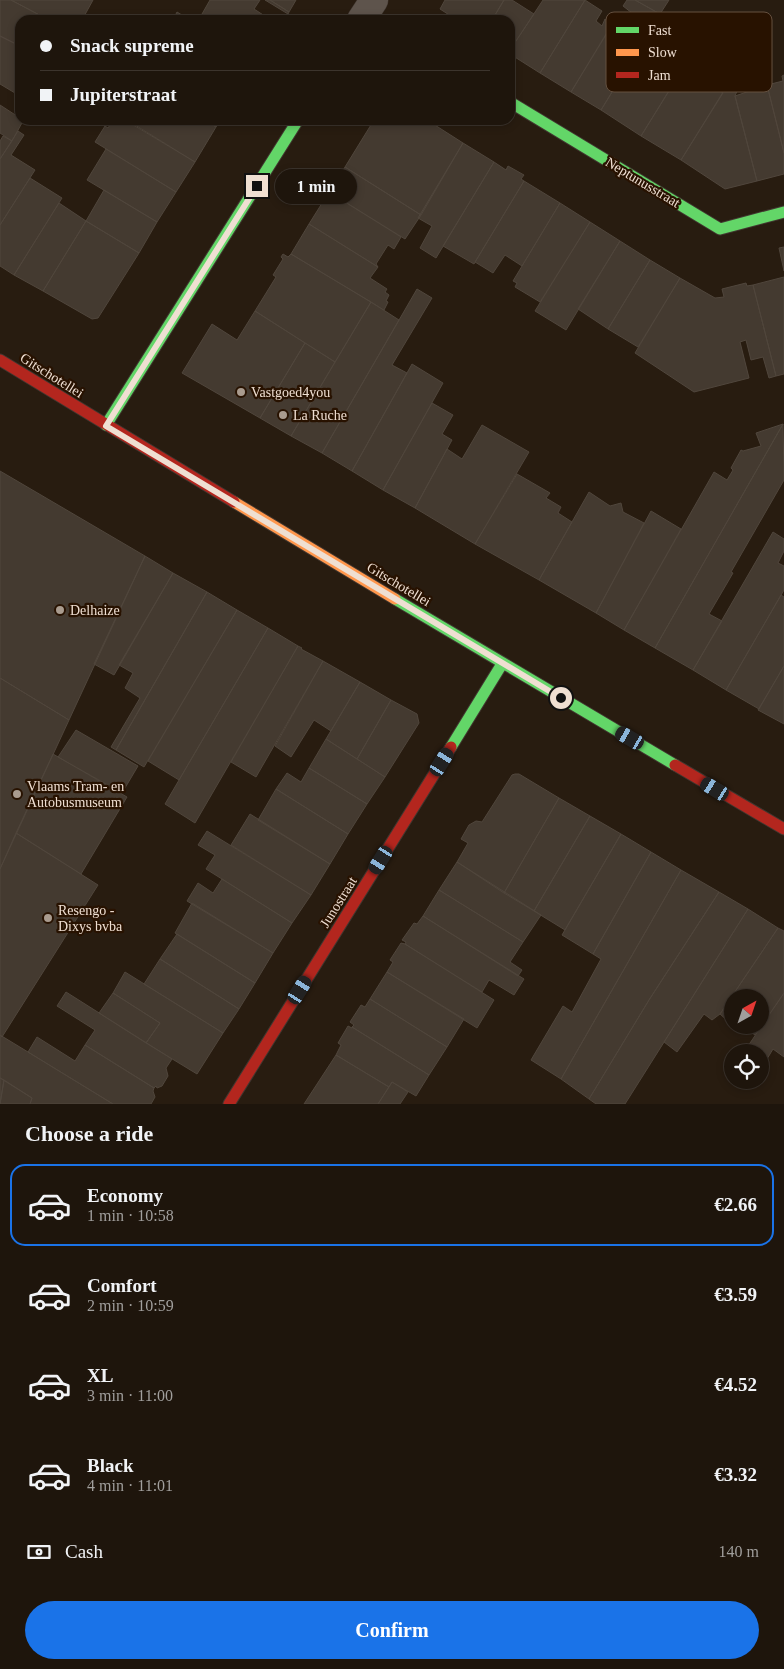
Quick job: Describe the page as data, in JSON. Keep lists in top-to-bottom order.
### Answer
{
  "streets": {
    "street": ["Neptunusstraat", "Gitschotellei", "Junostraat"]
  },
  "crossings": [
    ["Gitschotellei", "Junostraat"]
  ],
  "places": [
    "Vastgoed4you",
    "La Ruche",
    "Delhaize",
    "Vlaams Tram- en Autobusmuseum",
    "Resengo - Dixys bvba"
  ],
  "legend": ["Fast", "Slow", "Jam"],
  "north": "top right",
  "page": {
    "banner": ["Snack supreme", "Jupiterstraat"],
    "bubble": "1 min",
    "heading": "Choose a ride",
    "list": [
      {
        "name": "Economy",
        "note": "1 min · 10:58",
        "value": "€2.66"
      },
      {
        "name": "Comfort",
        "note": "2 min · 10:59",
        "value": "€3.59"
      },
      {
        "name": "XL",
        "note": "3 min · 11:00",
        "value": "€4.52"
      },
      {
        "name": "Black",
        "note": "4 min · 11:01",
        "value": "€3.32"
      }
    ],
    "pay": ["Cash", "140 m"],
    "buttons": "Confirm"
  }
}
